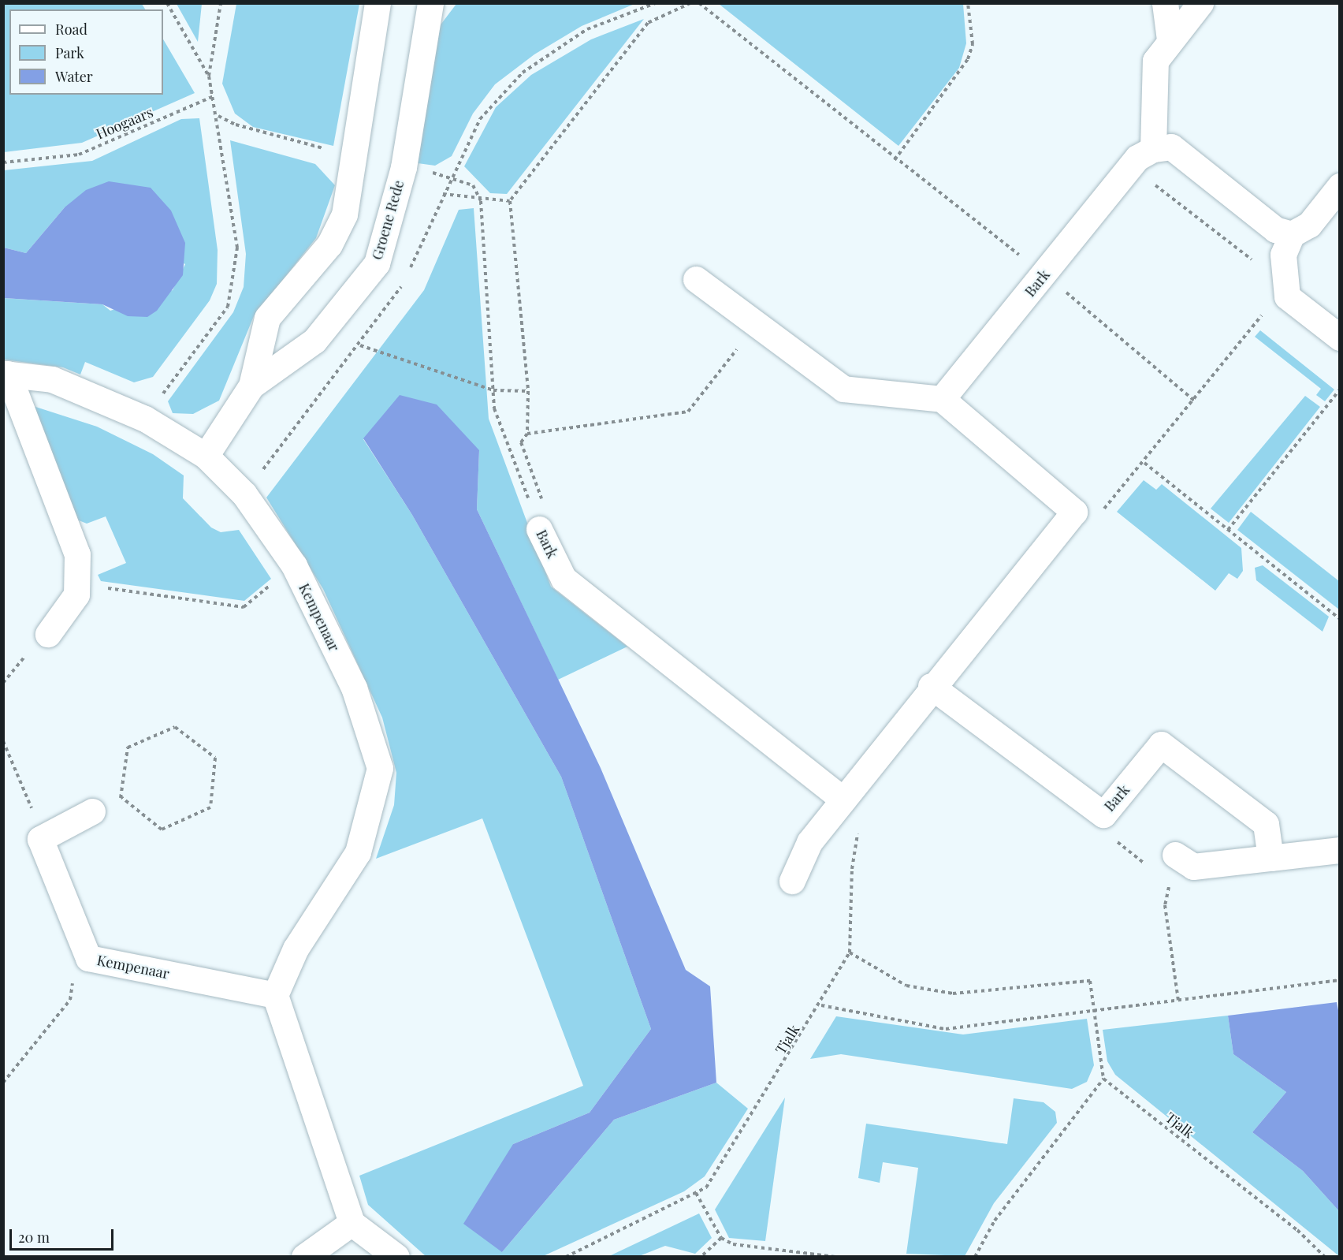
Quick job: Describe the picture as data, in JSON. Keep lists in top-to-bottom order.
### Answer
{
  "streets": {
    "street": ["Groene Rede", "Bark", "Kempenaar"],
    "path": ["Hoogaars", "Tjalk"]
  },
  "crossings": [
    ["Groene Rede", "Kempenaar"]
  ],
  "legend": ["Road", "Park", "Water"],
  "scale_bar": "20 m"
}
